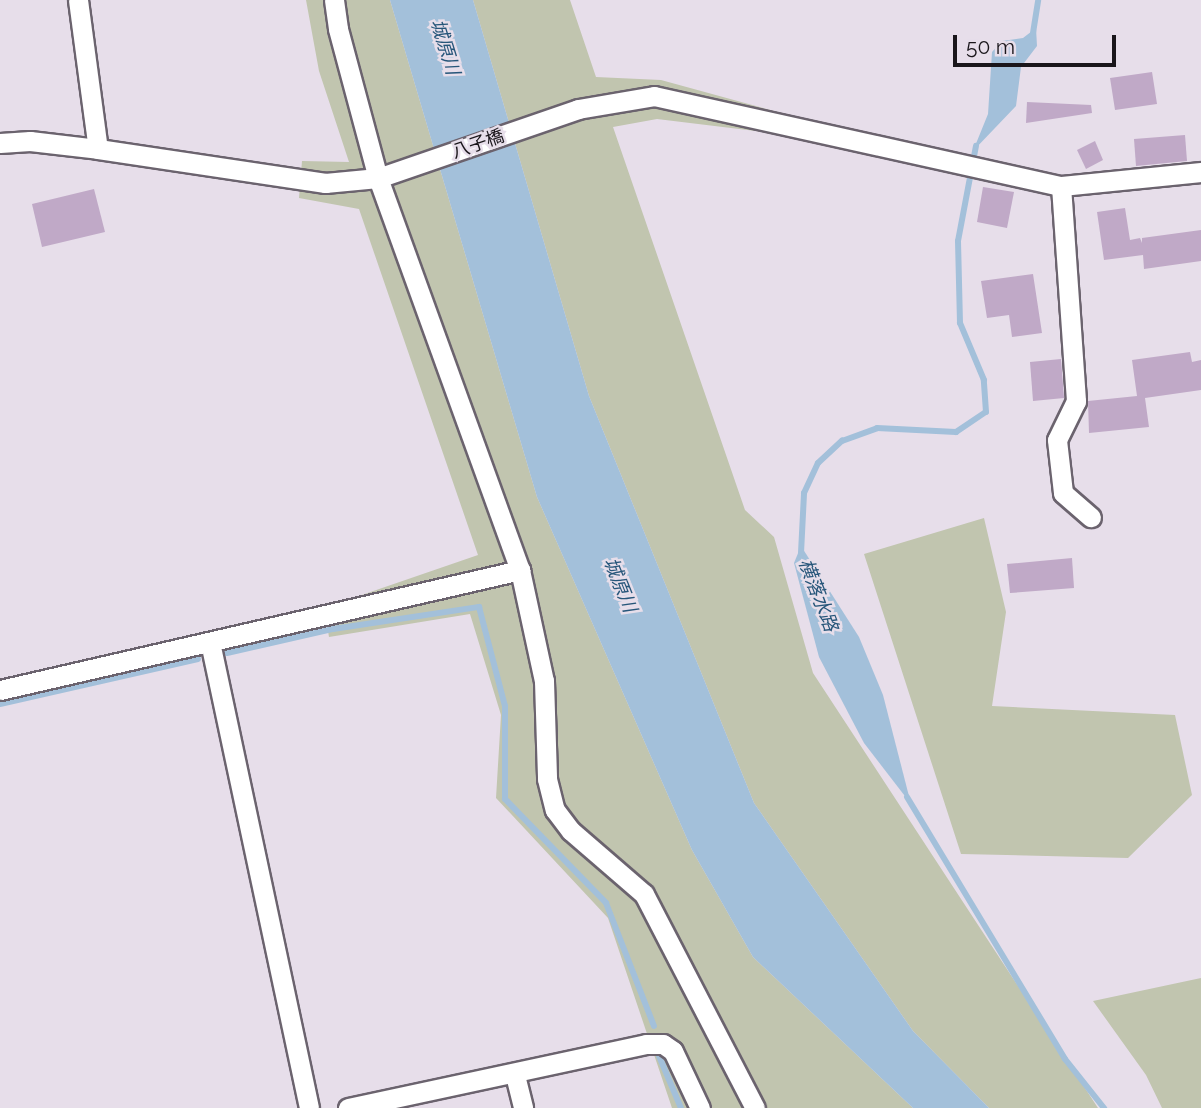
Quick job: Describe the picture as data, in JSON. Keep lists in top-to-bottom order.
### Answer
{
  "streets": {
    "street": ["八子橋"]
  },
  "water": ["城原川", "横落水路"],
  "scale_bar": "50 m"
}
